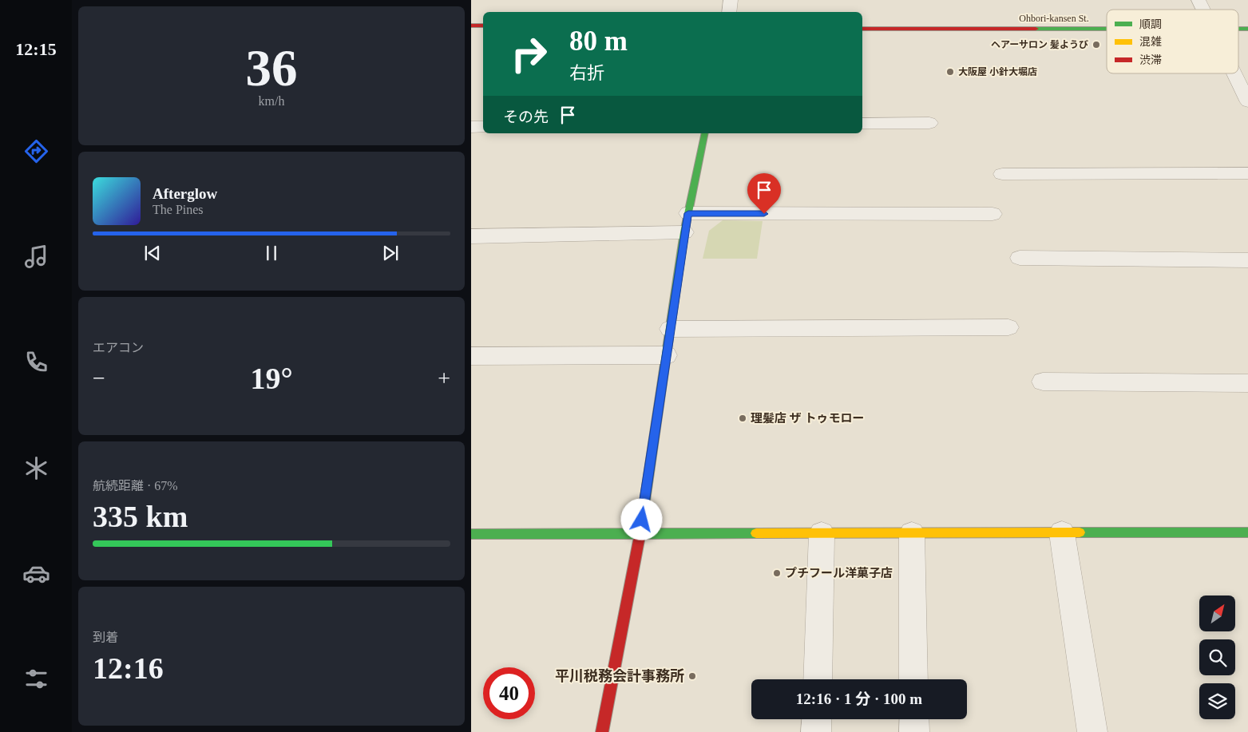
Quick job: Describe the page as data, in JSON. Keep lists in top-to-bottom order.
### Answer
{
  "streets": {
    "street": ["Ohbori-kansen St."]
  },
  "places": [
    "ヘアーサロン 髪ようび",
    "大阪屋 小針大堀店",
    "理髪店 ザ トゥモロー",
    "プチフール洋菓子店",
    "平川税務会計事務所"
  ],
  "legend": ["順調", "混雑", "渋滞"],
  "north": "top right",
  "page": {
    "tabs": "12:15",
    "tile": [
      ["36", "km/h"],
      "エアコン",
      ["航続距離 · 67%", "335 km"],
      ["到着", "12:16"]
    ],
    "turn": ["80 m", "右折"],
    "then": "その先",
    "song": ["Afterglow", "The Pines"],
    "heat": ["−", "19°", "+"],
    "limit": "40",
    "trip": "12:16 · 1 分 · 100 m"
  }
}
